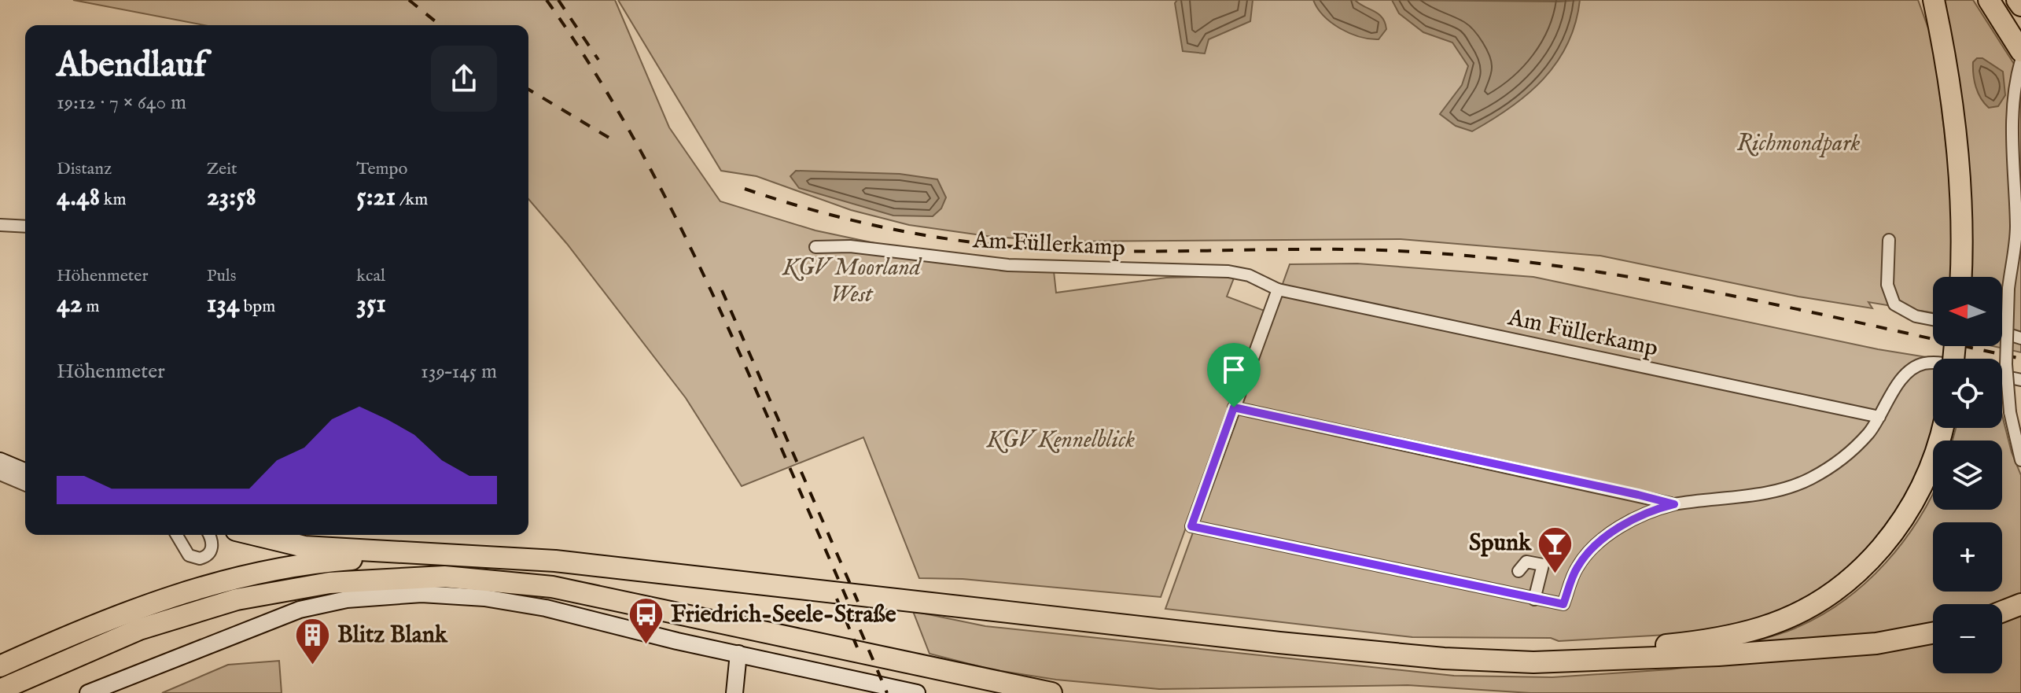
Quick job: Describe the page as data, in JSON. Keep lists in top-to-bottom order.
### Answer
{
  "streets": {
    "street": ["Am Füllerkamp"]
  },
  "parks": ["Richmondpark", "KGV Moorland West", "KGV Kennelblick"],
  "places": {
    "bar": ["Spunk"],
    "bus stop": ["Friedrich-Seele-Straße"],
    "building": ["Blitz Blank"]
  },
  "north": "left",
  "page": {
    "heading": ["Abendlauf", "19:12 · 7 × 640 m"],
    "stats": [
      ["Distanz", "4.48 km"],
      ["Zeit", "23:58"],
      ["Tempo", "5:21 /km"],
      ["Höhenmeter", "42 m"],
      ["Puls", "134 bpm"],
      ["kcal", "351"]
    ],
    "map_buttons": ["+", "−"],
    "chart": ["Höhenmeter", "139–145 m"]
  }
}
